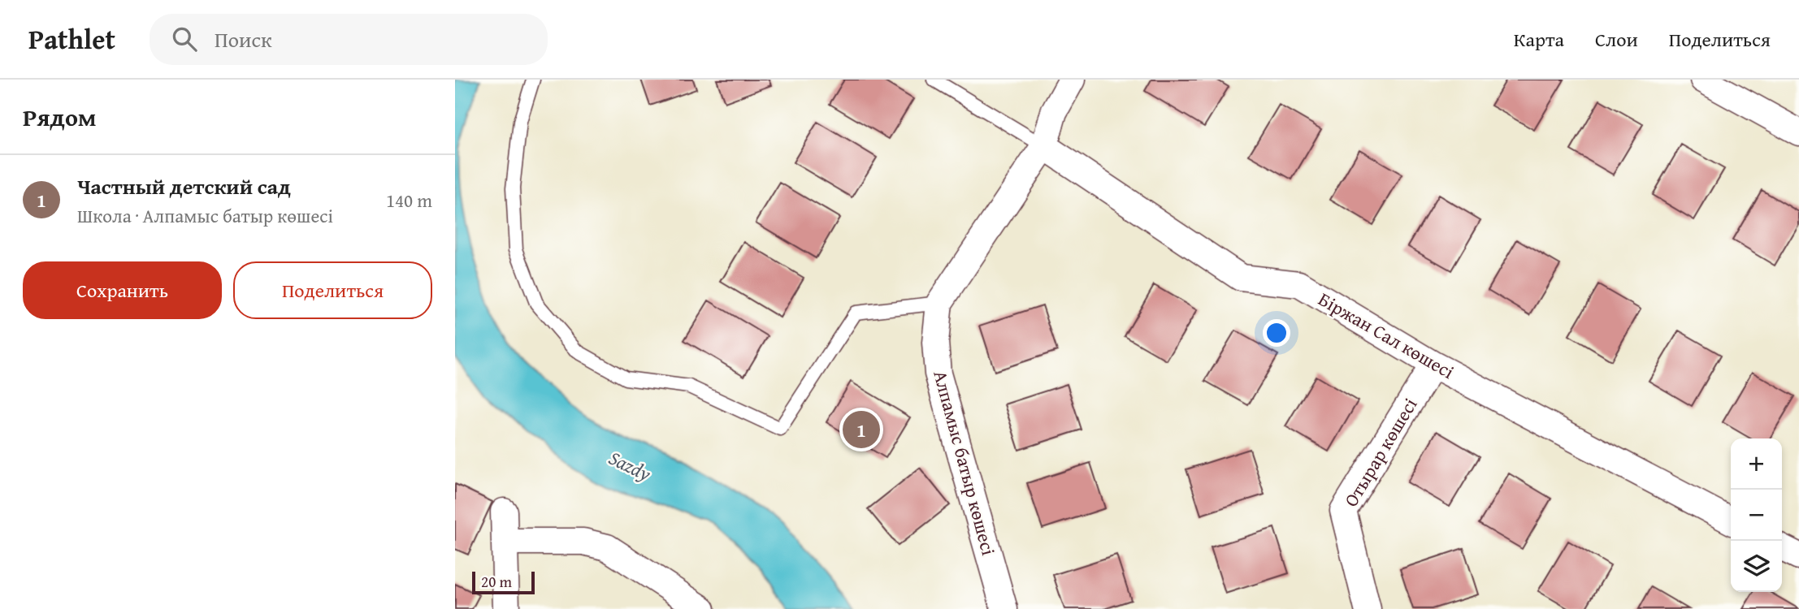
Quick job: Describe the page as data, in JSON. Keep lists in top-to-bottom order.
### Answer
{
  "streets": {
    "street": ["Біржан Сал көшесі", "Отырар көшесі", "Алпамыс батыр көшесі"]
  },
  "crossings": [
    ["Біржан Сал көшесі", "Отырар көшесі"],
    ["Біржан Сал көшесі", "Алпамыс батыр көшесі"]
  ],
  "water": ["Sazdy"],
  "scale_bar": "20 m",
  "page": {
    "header": "Pathlet",
    "search": "Поиск",
    "nav": ["Карта", "Слои", "Поделиться"],
    "heading": "Рядом",
    "list": [
      {
        "mark": "1",
        "name": "Частный детский сад",
        "note": "Школа · Алпамыс батыр көшесі",
        "value": "140 m"
      }
    ],
    "buttons": ["Сохранить", "Поделиться"],
    "pins": "1",
    "map_buttons": ["+", "−"],
    "scale": "20 m"
  }
}
